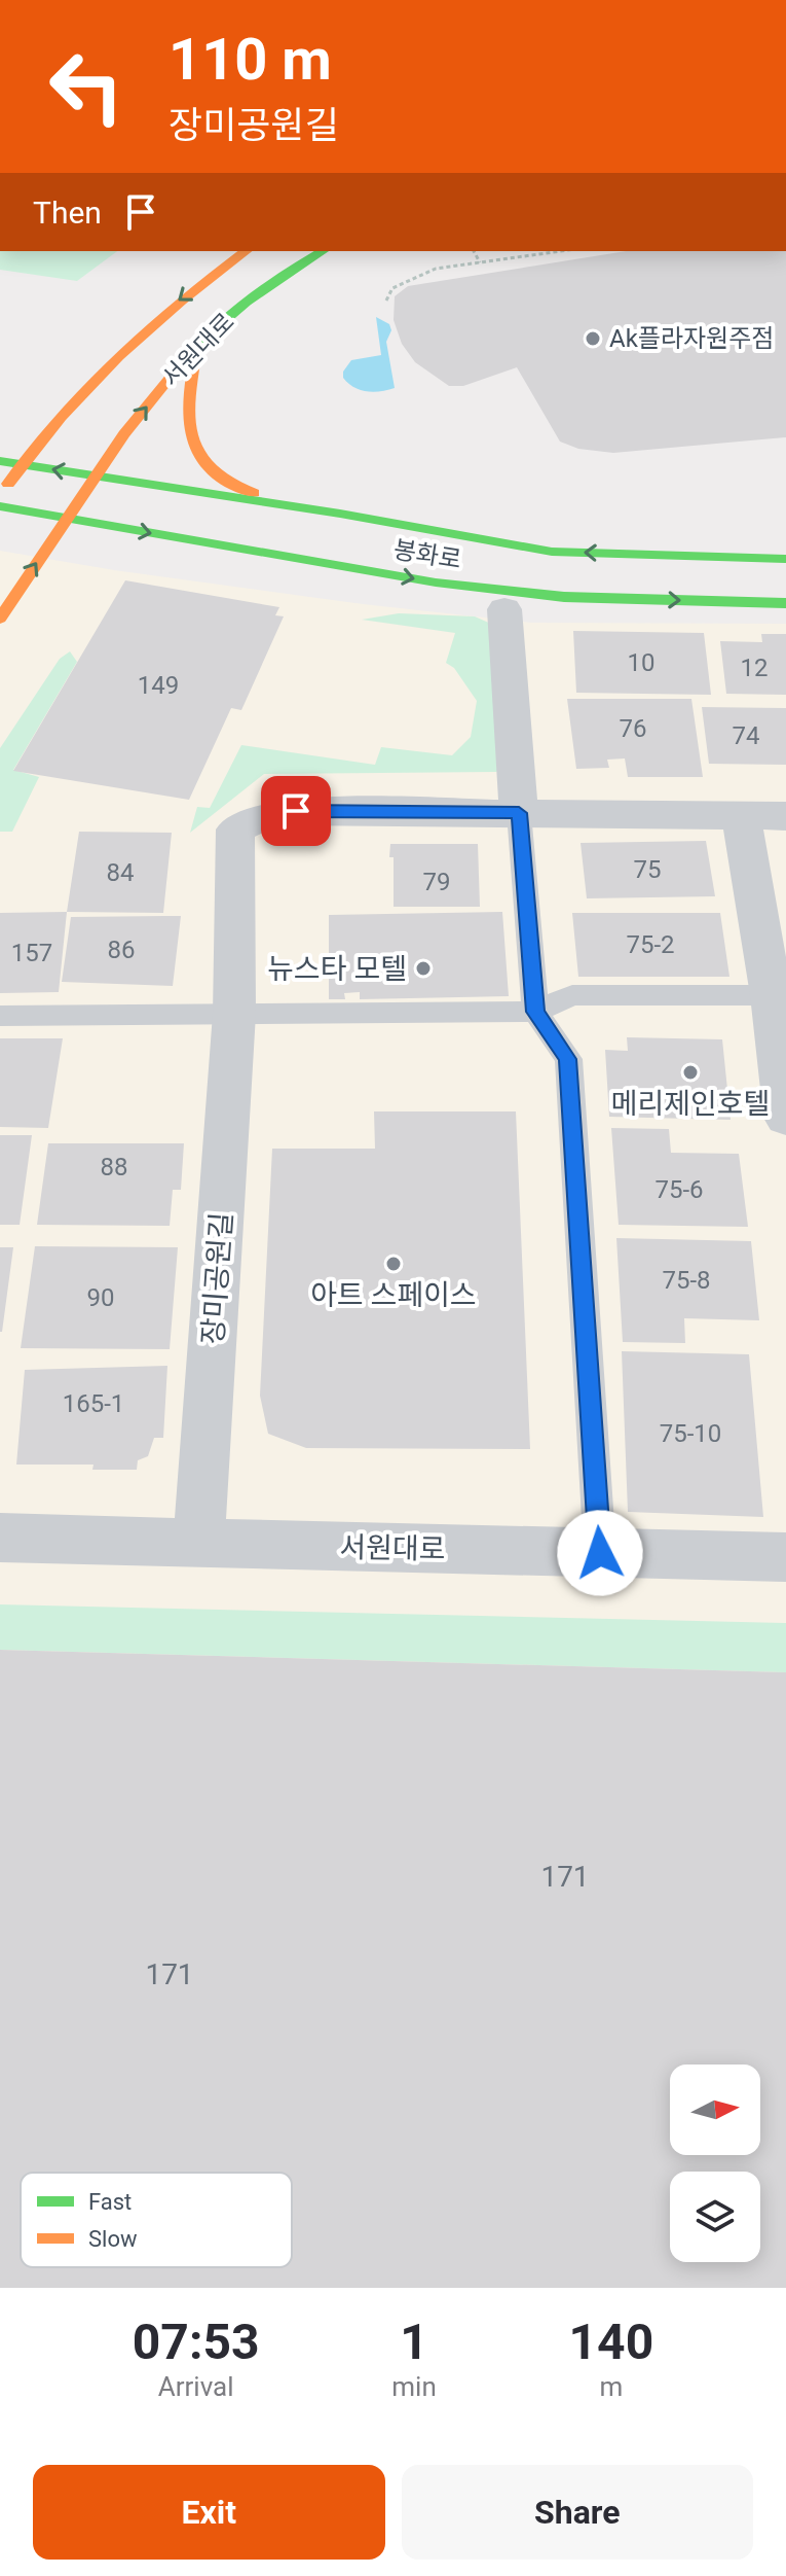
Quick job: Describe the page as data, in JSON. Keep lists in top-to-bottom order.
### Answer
{
  "streets": {
    "street": ["서원대로", "봉화로", "장미공원길"]
  },
  "crossings": [
    ["서원대로", "봉화로"],
    ["서원대로", "장미공원길"]
  ],
  "places": [
    "Ak플라자원주점",
    "뉴스타 모텔",
    "메리제인호텔",
    "아트 스페이스"
  ],
  "house_numbers": [
    "10",
    "12",
    "149",
    "76",
    "74",
    "75",
    "84",
    "79",
    "75-2",
    "86",
    "157",
    "88",
    "75-6",
    "75-8",
    "90",
    "165-1",
    "75-10",
    "171",
    "171"
  ],
  "legend": ["Fast", "Slow"],
  "north": "right",
  "page": {
    "turn": ["110 m", "장미공원길"],
    "then": "Then",
    "eta": [
      "07:53",
      "Arrival",
      "1",
      "min",
      "140",
      "m"
    ],
    "buttons": ["Exit", "Share"]
  }
}
